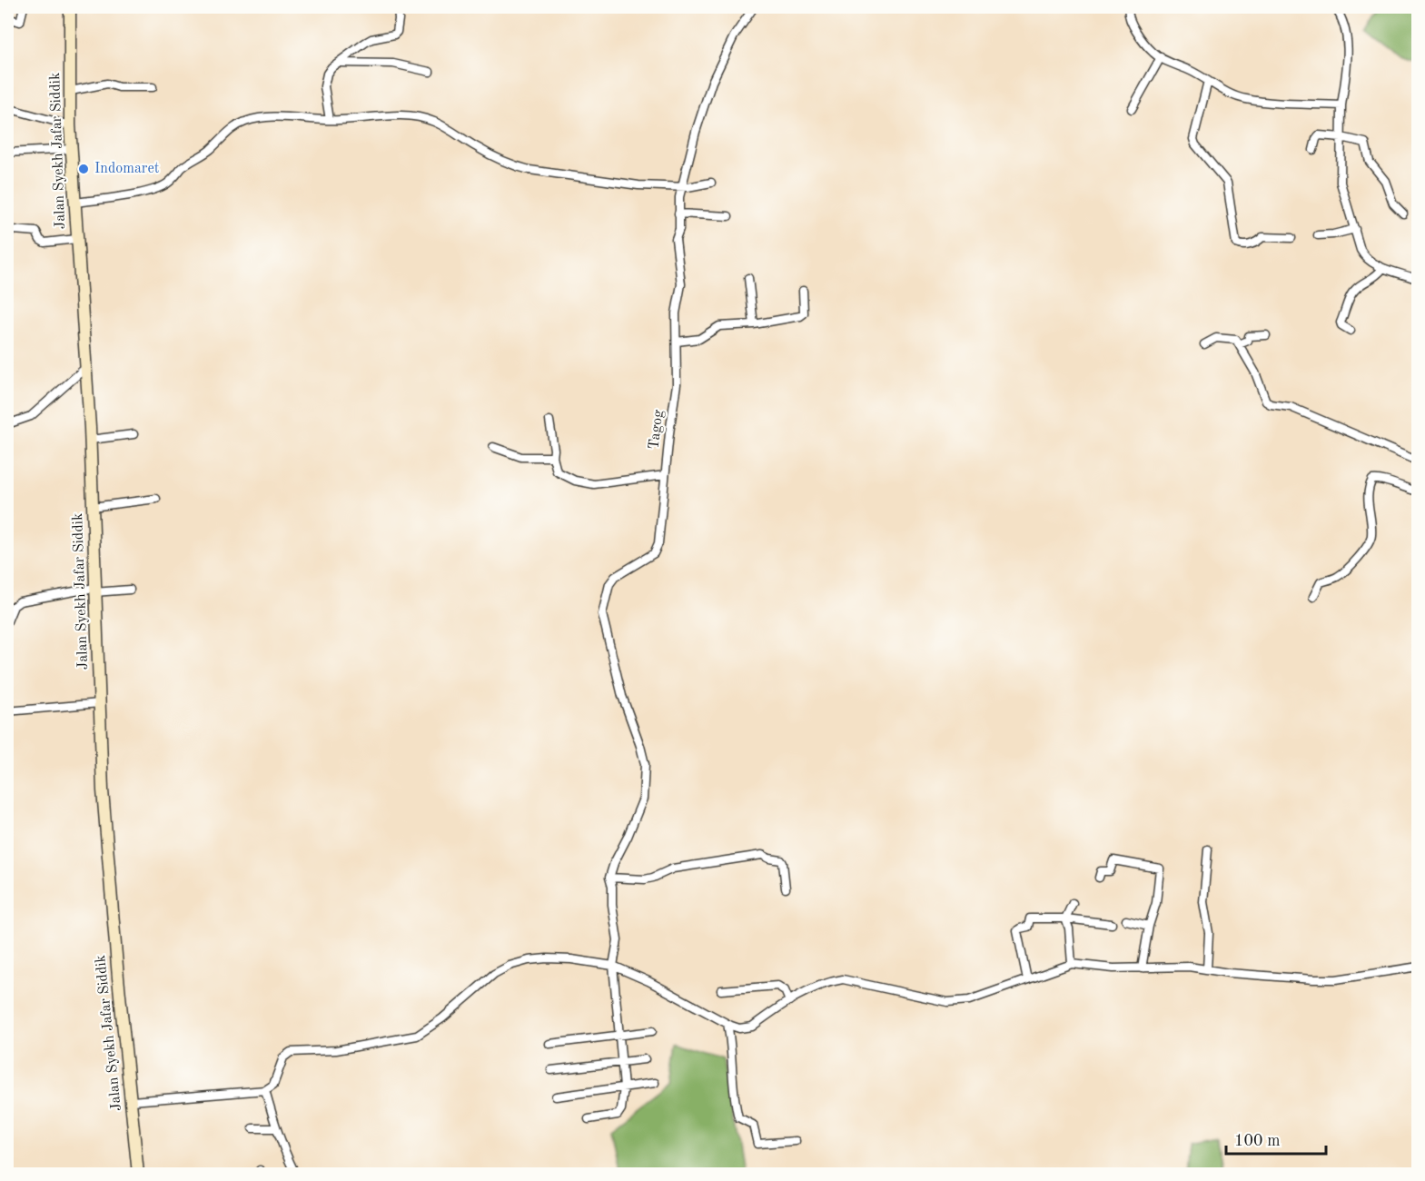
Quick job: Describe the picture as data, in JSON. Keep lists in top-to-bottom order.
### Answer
{
  "streets": {
    "main road": ["Jalan Syekh Jafar Siddik"],
    "street": ["Tagog"]
  },
  "places": ["Indomaret"],
  "scale_bar": "100 m"
}
